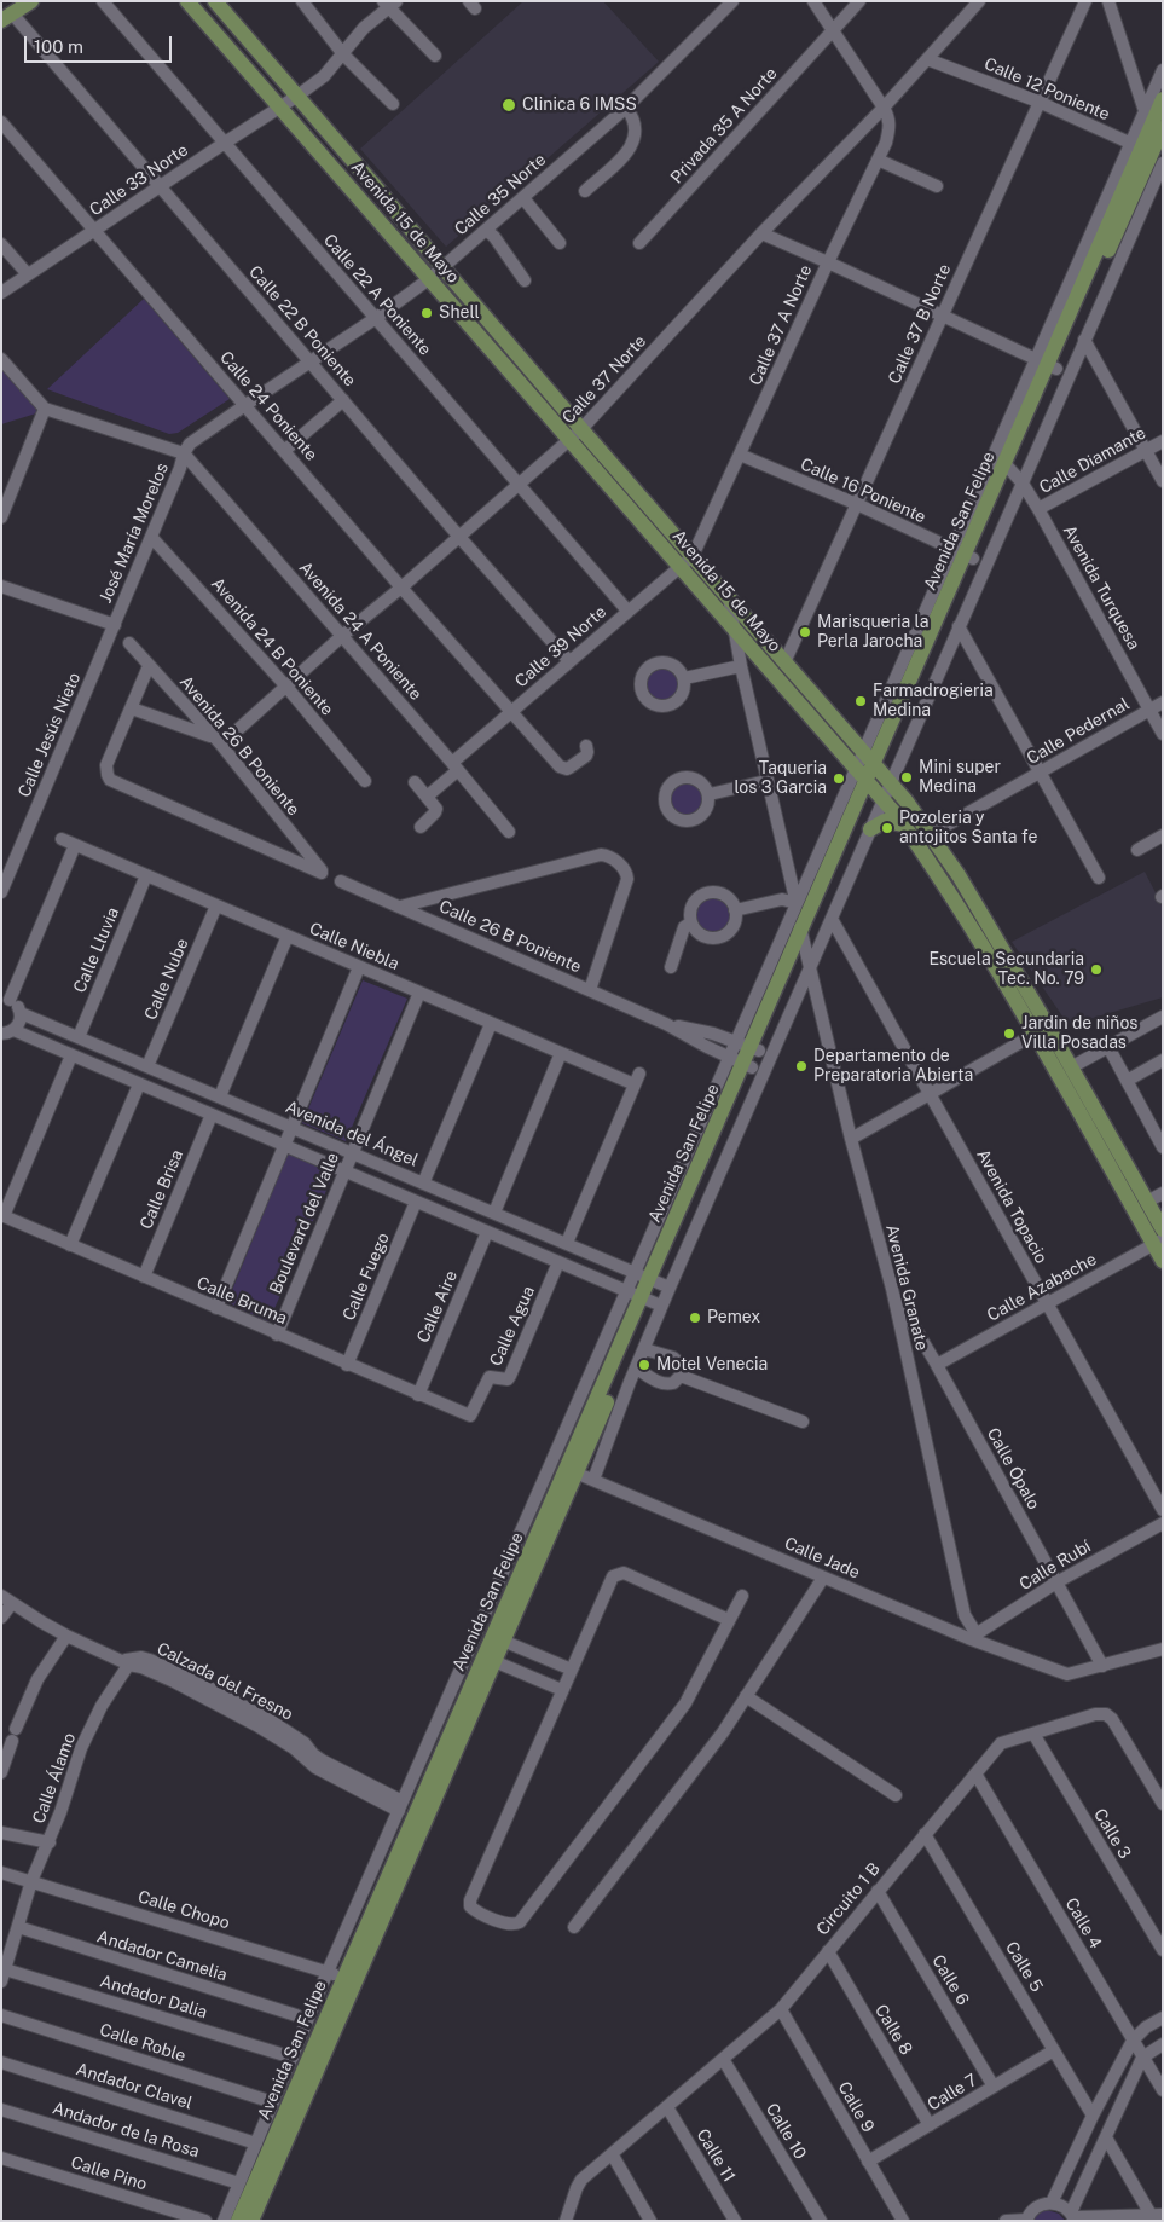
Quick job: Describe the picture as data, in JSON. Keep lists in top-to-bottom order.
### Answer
{
  "streets": {
    "main road": ["Avenida 15 de Mayo", "Avenida San Felipe"],
    "street": [
      "Calle 12 Poniente",
      "Privada 35 A Norte",
      "Calle 33 Norte",
      "Calle 35 Norte",
      "Calle 22 A Poniente",
      "Calle 37 B Norte",
      "Calle 37 A Norte",
      "Calle 22 B Poniente",
      "Calle 37 Norte",
      "Calle 24 Poniente",
      "Calle Diamante",
      "Calle 16 Poniente",
      "José María Morelos",
      "Avenida Turquesa",
      "Avenida 24 A Poniente",
      "Avenida 24 B Poniente",
      "Calle 39 Norte",
      "Calle Pedernal",
      "Calle Jesús Nieto",
      "Avenida 26 B Poniente",
      "Calle 26 B Poniente",
      "Calle Niebla",
      "Calle Lluvia",
      "Calle Nube",
      "Avenida del Ángel",
      "Calle Brisa",
      "Avenida Topacio",
      "Boulevard del Valle",
      "Calle Fuego",
      "Avenida Granate",
      "Calle Azabache",
      "Calle Bruma",
      "Calle Aire",
      "Calle Agua",
      "Calle Ópalo",
      "Calle Jade",
      "Calle Rubí",
      "Calzada del Fresno",
      "Calle Álamo",
      "Calle 3",
      "Circuito 1 B",
      "Calle Chopo",
      "Calle 4",
      "Andador Camelia",
      "Calle 5",
      "Calle 6",
      "Andador Dalia",
      "Calle 8",
      "Calle Roble",
      "Andador Clavel",
      "Calle 7",
      "Calle 9",
      "Andador de la Rosa",
      "Calle 10",
      "Calle 11",
      "Calle Pino"
    ]
  },
  "crossings": [
    ["Calle 12 Poniente", "Calle 37 B Norte"],
    ["Calle 12 Poniente", "Calle 37 Norte"],
    ["Calle 12 Poniente", "Avenida San Felipe"],
    ["Calle 33 Norte", "Avenida 15 de Mayo"],
    ["Calle 33 Norte", "Calle 22 A Poniente"],
    ["Calle 33 Norte", "Calle 22 B Poniente"],
    ["Calle 33 Norte", "Calle 24 Poniente"],
    ["Calle 35 Norte", "Avenida 15 de Mayo"],
    ["Calle 35 Norte", "Calle 22 A Poniente"],
    ["Calle 35 Norte", "Calle 22 B Poniente"],
    ["Calle 35 Norte", "Calle 24 Poniente"],
    ["Calle 35 Norte", "José María Morelos"],
    ["Calle 35 Norte", "Avenida 24 A Poniente"],
    ["Avenida 15 de Mayo", "Calle 37 B Norte"],
    ["Avenida 15 de Mayo", "Calle 37 A Norte"],
    ["Avenida 15 de Mayo", "Calle 37 Norte"],
    ["Avenida 15 de Mayo", "Avenida San Felipe"],
    ["Avenida 15 de Mayo", "Calle 39 Norte"],
    ["Avenida 15 de Mayo", "Calle Pedernal"],
    ["Avenida 15 de Mayo", "Avenida Granate"],
    ["Avenida 15 de Mayo", "Calle Azabache"],
    ["Calle 22 A Poniente", "Calle 37 Norte"],
    ["Calle 22 A Poniente", "Calle 39 Norte"],
    ["Calle 37 B Norte", "Calle 16 Poniente"],
    ["Calle 37 A Norte", "Calle 37 Norte"],
    ["Calle 37 A Norte", "Calle 16 Poniente"],
    ["Calle 37 A Norte", "Calle 39 Norte"],
    ["Calle 22 B Poniente", "Calle 37 Norte"],
    ["Calle 22 B Poniente", "Calle 39 Norte"],
    ["Calle 37 Norte", "Calle 24 Poniente"],
    ["Calle 37 Norte", "Avenida 24 A Poniente"],
    ["Calle 37 Norte", "Avenida 24 B Poniente"],
    ["Calle 37 Norte", "Avenida 26 B Poniente"],
    ["Calle 24 Poniente", "Calle 39 Norte"],
    ["Calle Diamante", "Avenida Turquesa"],
    ["Calle 16 Poniente", "Avenida San Felipe"],
    ["Avenida San Felipe", "Avenida Turquesa"],
    ["Avenida San Felipe", "Calle 26 B Poniente"],
    ["Avenida San Felipe", "Avenida del Ángel"],
    ["Avenida San Felipe", "Avenida Topacio"],
    ["Avenida San Felipe", "Avenida Granate"],
    ["Avenida San Felipe", "Calle Jade"],
    ["Avenida San Felipe", "Calzada del Fresno"],
    ["Avenida San Felipe", "Calle Chopo"],
    ["Avenida San Felipe", "Andador Dalia"],
    ["Avenida San Felipe", "Calle Roble"],
    ["Avenida San Felipe", "Andador Clavel"],
    ["Avenida San Felipe", "Andador de la Rosa"],
    ["José María Morelos", "Avenida 24 A Poniente"],
    ["José María Morelos", "Avenida 24 B Poniente"],
    ["José María Morelos", "Calle Jesús Nieto"],
    ["Avenida Turquesa", "Calle Pedernal"],
    ["Avenida 24 A Poniente", "Calle 39 Norte"],
    ["Calle Niebla", "Calle Lluvia"],
    ["Calle Niebla", "Calle Nube"],
    ["Calle Niebla", "Avenida del Ángel"],
    ["Calle Niebla", "Boulevard del Valle"],
    ["Calle Lluvia", "Avenida del Ángel"],
    ["Calle Nube", "Avenida del Ángel"],
    ["Avenida del Ángel", "Boulevard del Valle"],
    ["Calle Brisa", "Calle Bruma"],
    ["Avenida Topacio", "Calle Azabache"],
    ["Boulevard del Valle", "Calle Bruma"],
    ["Calle Fuego", "Calle Bruma"],
    ["Avenida Granate", "Calle Ópalo"],
    ["Avenida Granate", "Calle Jade"],
    ["Avenida Granate", "Calle Rubí"],
    ["Calle Azabache", "Calle Ópalo"],
    ["Calle Bruma", "Calle Aire"],
    ["Calle Bruma", "Calle Agua"],
    ["Calle Ópalo", "Calle Jade"],
    ["Calle Ópalo", "Calle Rubí"],
    ["Calle Jade", "Calle Rubí"],
    ["Calzada del Fresno", "Calle Álamo"],
    ["Calle Álamo", "Calle Chopo"],
    ["Calle Álamo", "Andador Camelia"],
    ["Calle Álamo", "Andador Dalia"],
    ["Calle 3", "Circuito 1 B"],
    ["Circuito 1 B", "Calle 4"],
    ["Circuito 1 B", "Calle 5"],
    ["Circuito 1 B", "Calle 6"],
    ["Circuito 1 B", "Calle 8"],
    ["Circuito 1 B", "Calle 9"],
    ["Circuito 1 B", "Calle 10"],
    ["Circuito 1 B", "Calle 11"],
    ["Calle 5", "Calle 7"],
    ["Calle 6", "Calle 7"],
    ["Calle 8", "Calle 7"],
    ["Calle 7", "Calle 9"]
  ],
  "places": [
    "Clinica 6 IMSS",
    "Shell",
    "Marisqueria la Perla Jarocha",
    "Farmadrogieria Medina",
    "Mini super Medina",
    "Taqueria los 3 Garcia",
    "Pozoleria y antojitos Santa fe",
    "Escuela Secundaria Tec. No. 79",
    "Jardin de niños Villa Posadas",
    "Departamento de Preparatoria Abierta",
    "Pemex",
    "Motel Venecia"
  ],
  "scale_bar": "100 m"
}
